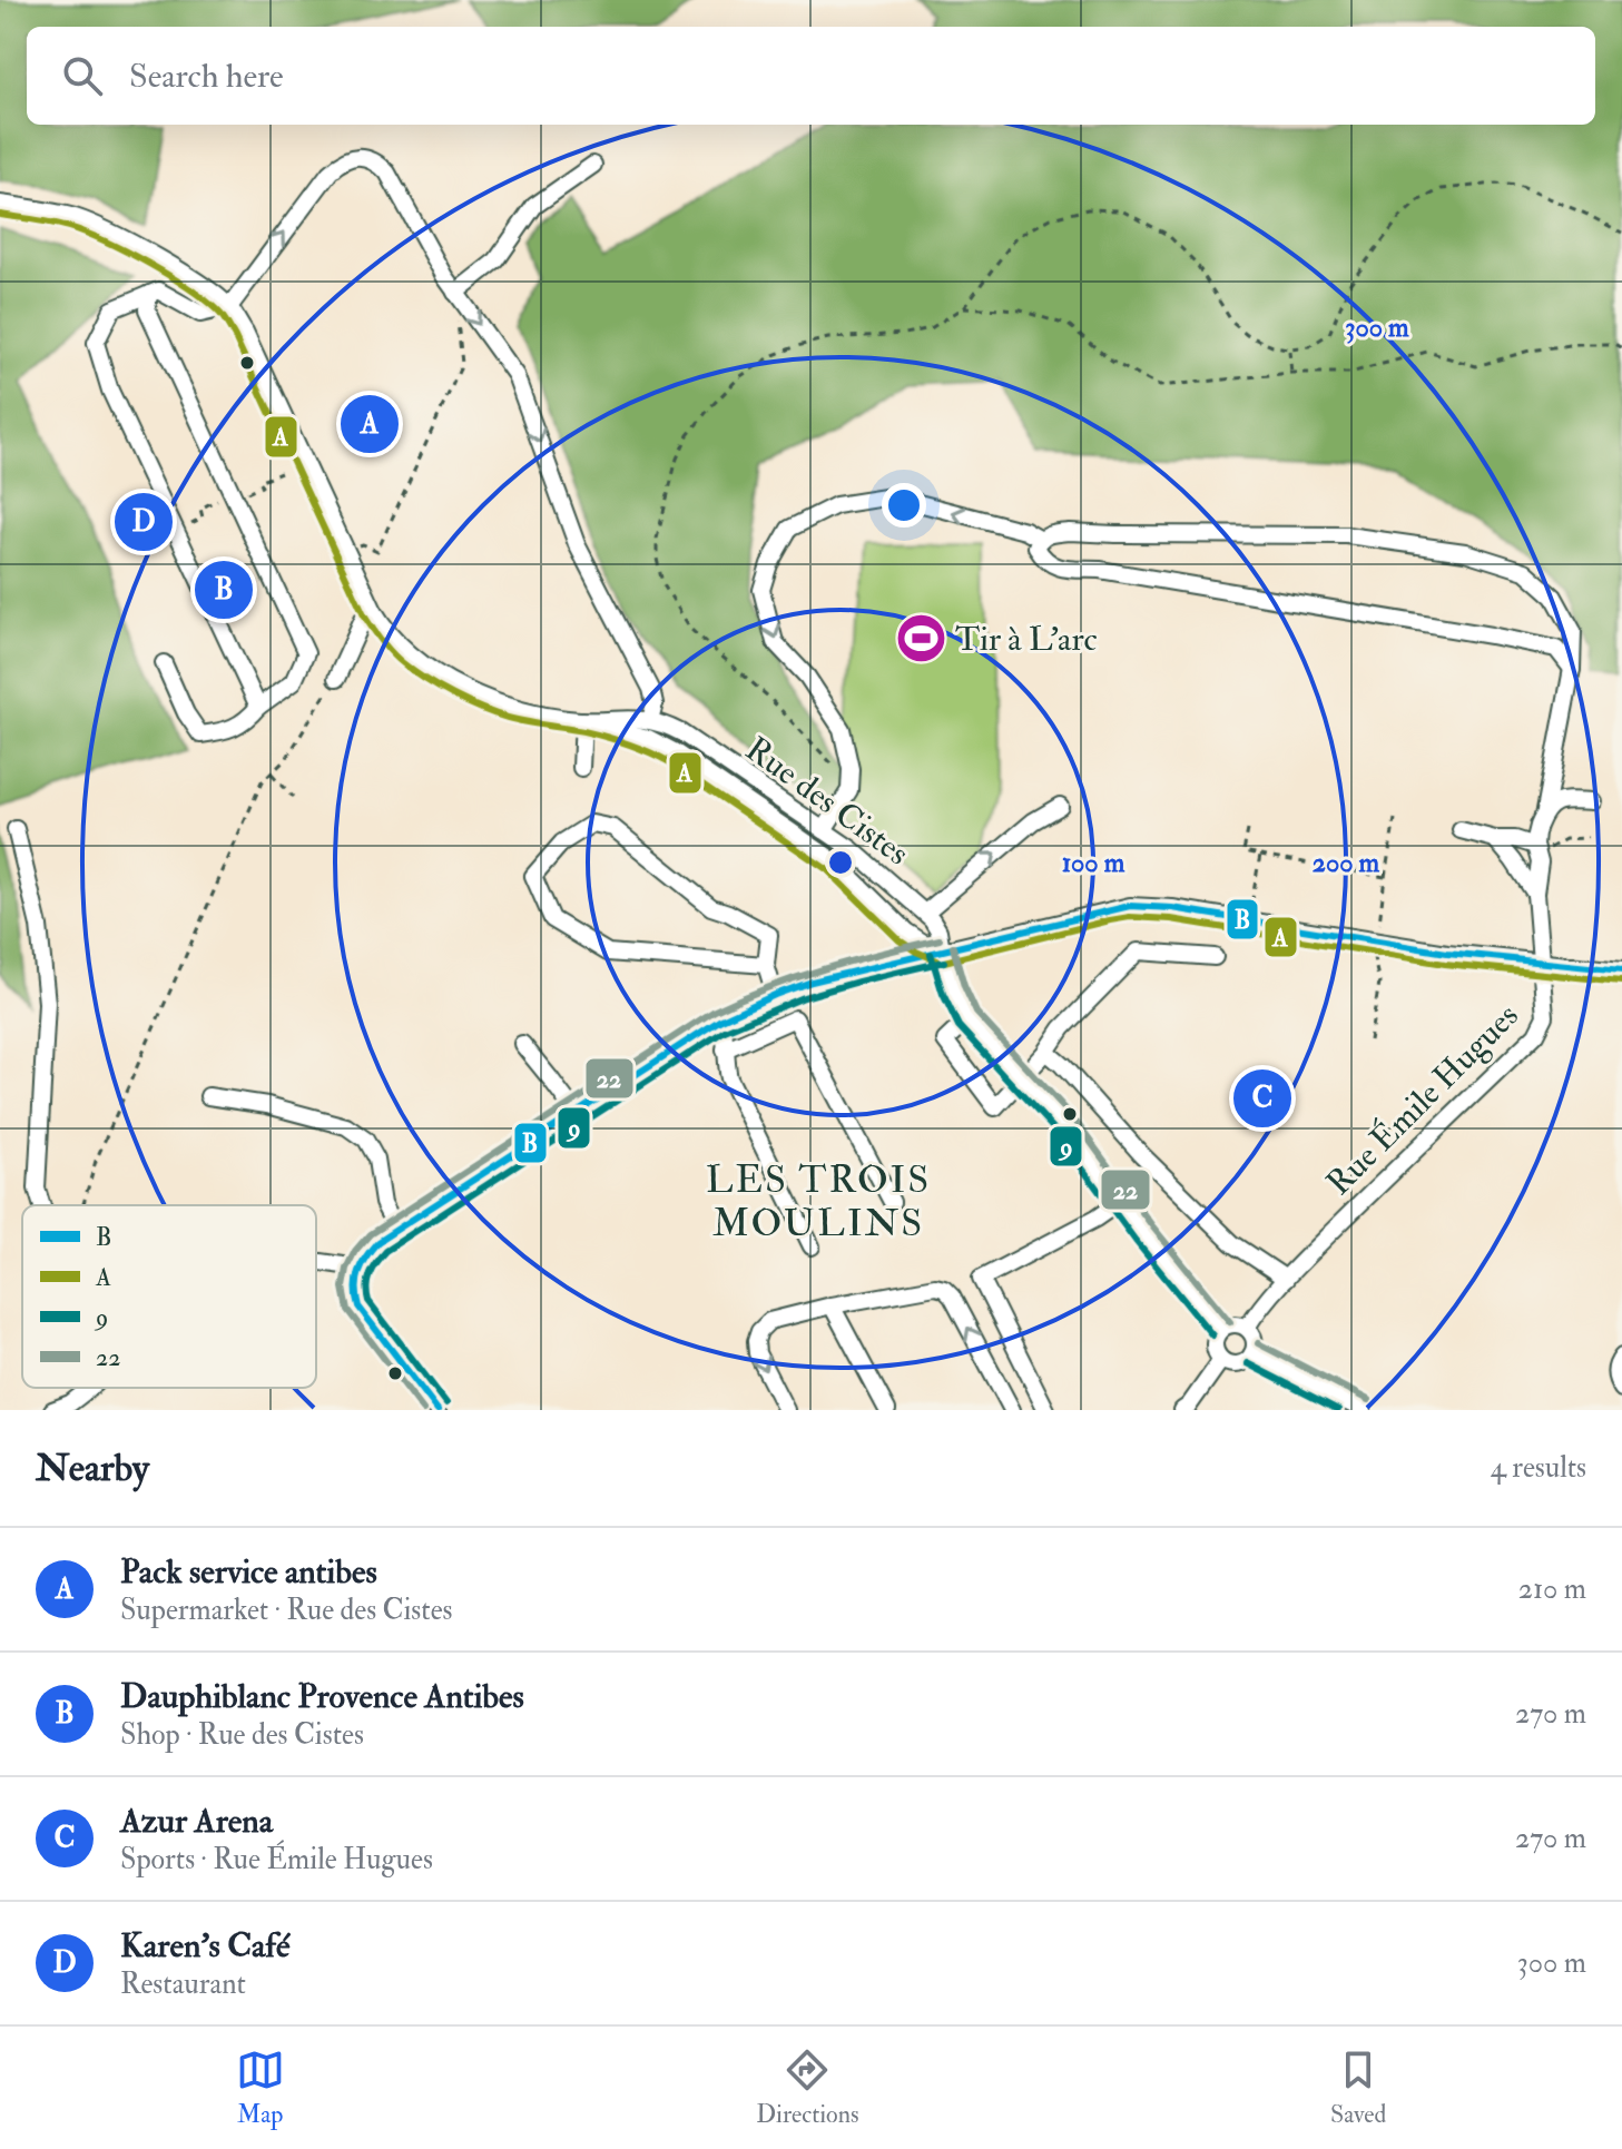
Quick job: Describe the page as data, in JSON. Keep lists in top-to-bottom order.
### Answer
{
  "streets": {
    "street": ["Rue des Cistes", "Rue Émile Hugues"]
  },
  "districts": ["LES TROIS MOULINS"],
  "places": {
    "sports": ["Tir à L'arc"]
  },
  "lines": [
    "transit line A",
    "transit line B",
    "transit line 22",
    "transit line 9"
  ],
  "legend": [
    "B",
    "A",
    "9",
    "22"
  ],
  "page": {
    "search": "Search here",
    "pins": [
      "A",
      "D",
      "B",
      "C"
    ],
    "heading": ["Nearby", "4 results"],
    "list": [
      {
        "mark": "A",
        "name": "Pack service antibes",
        "note": "Supermarket · Rue des Cistes",
        "value": "210 m"
      },
      {
        "mark": "B",
        "name": "Dauphiblanc Provence Antibes",
        "note": "Shop · Rue des Cistes",
        "value": "270 m"
      },
      {
        "mark": "C",
        "name": "Azur Arena",
        "note": "Sports · Rue Émile Hugues",
        "value": "270 m"
      },
      {
        "mark": "D",
        "name": "Karen's Café",
        "note": "Restaurant",
        "value": "300 m"
      }
    ],
    "nav": ["Map", "Directions", "Saved"]
  },
  "rings": ["300 m", "100 m", "200 m"]
}
